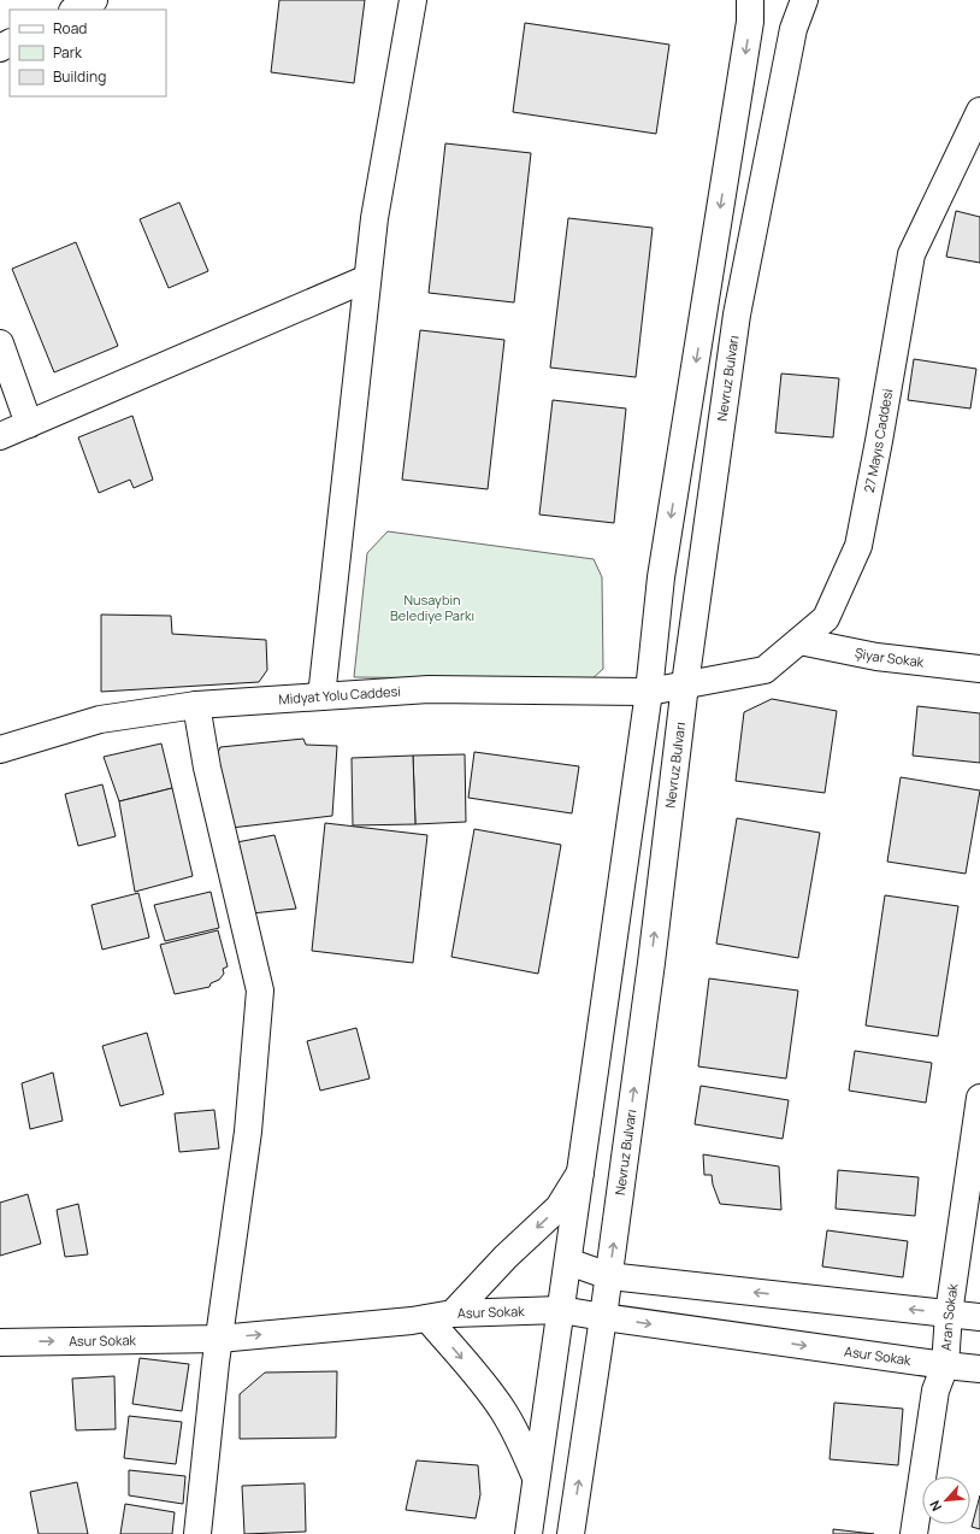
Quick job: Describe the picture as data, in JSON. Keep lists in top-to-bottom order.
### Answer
{
  "streets": {
    "street": [
      "Nevruz Bulvarı",
      "27 Mayıs Caddesi",
      "Şiyar Sokak",
      "Midyat Yolu Caddesi",
      "Asur Sokak",
      "Aran Sokak"
    ]
  },
  "crossings": [
    ["Nevruz Bulvarı", "27 Mayıs Caddesi"],
    ["Nevruz Bulvarı", "Midyat Yolu Caddesi"],
    ["Nevruz Bulvarı", "Asur Sokak"],
    ["27 Mayıs Caddesi", "Şiyar Sokak"],
    ["27 Mayıs Caddesi", "Midyat Yolu Caddesi"],
    ["Asur Sokak", "Aran Sokak"]
  ],
  "parks": ["Nusaybin Belediye Parkı"],
  "legend": ["Road", "Park", "Building"],
  "north": "bottom left"
}
